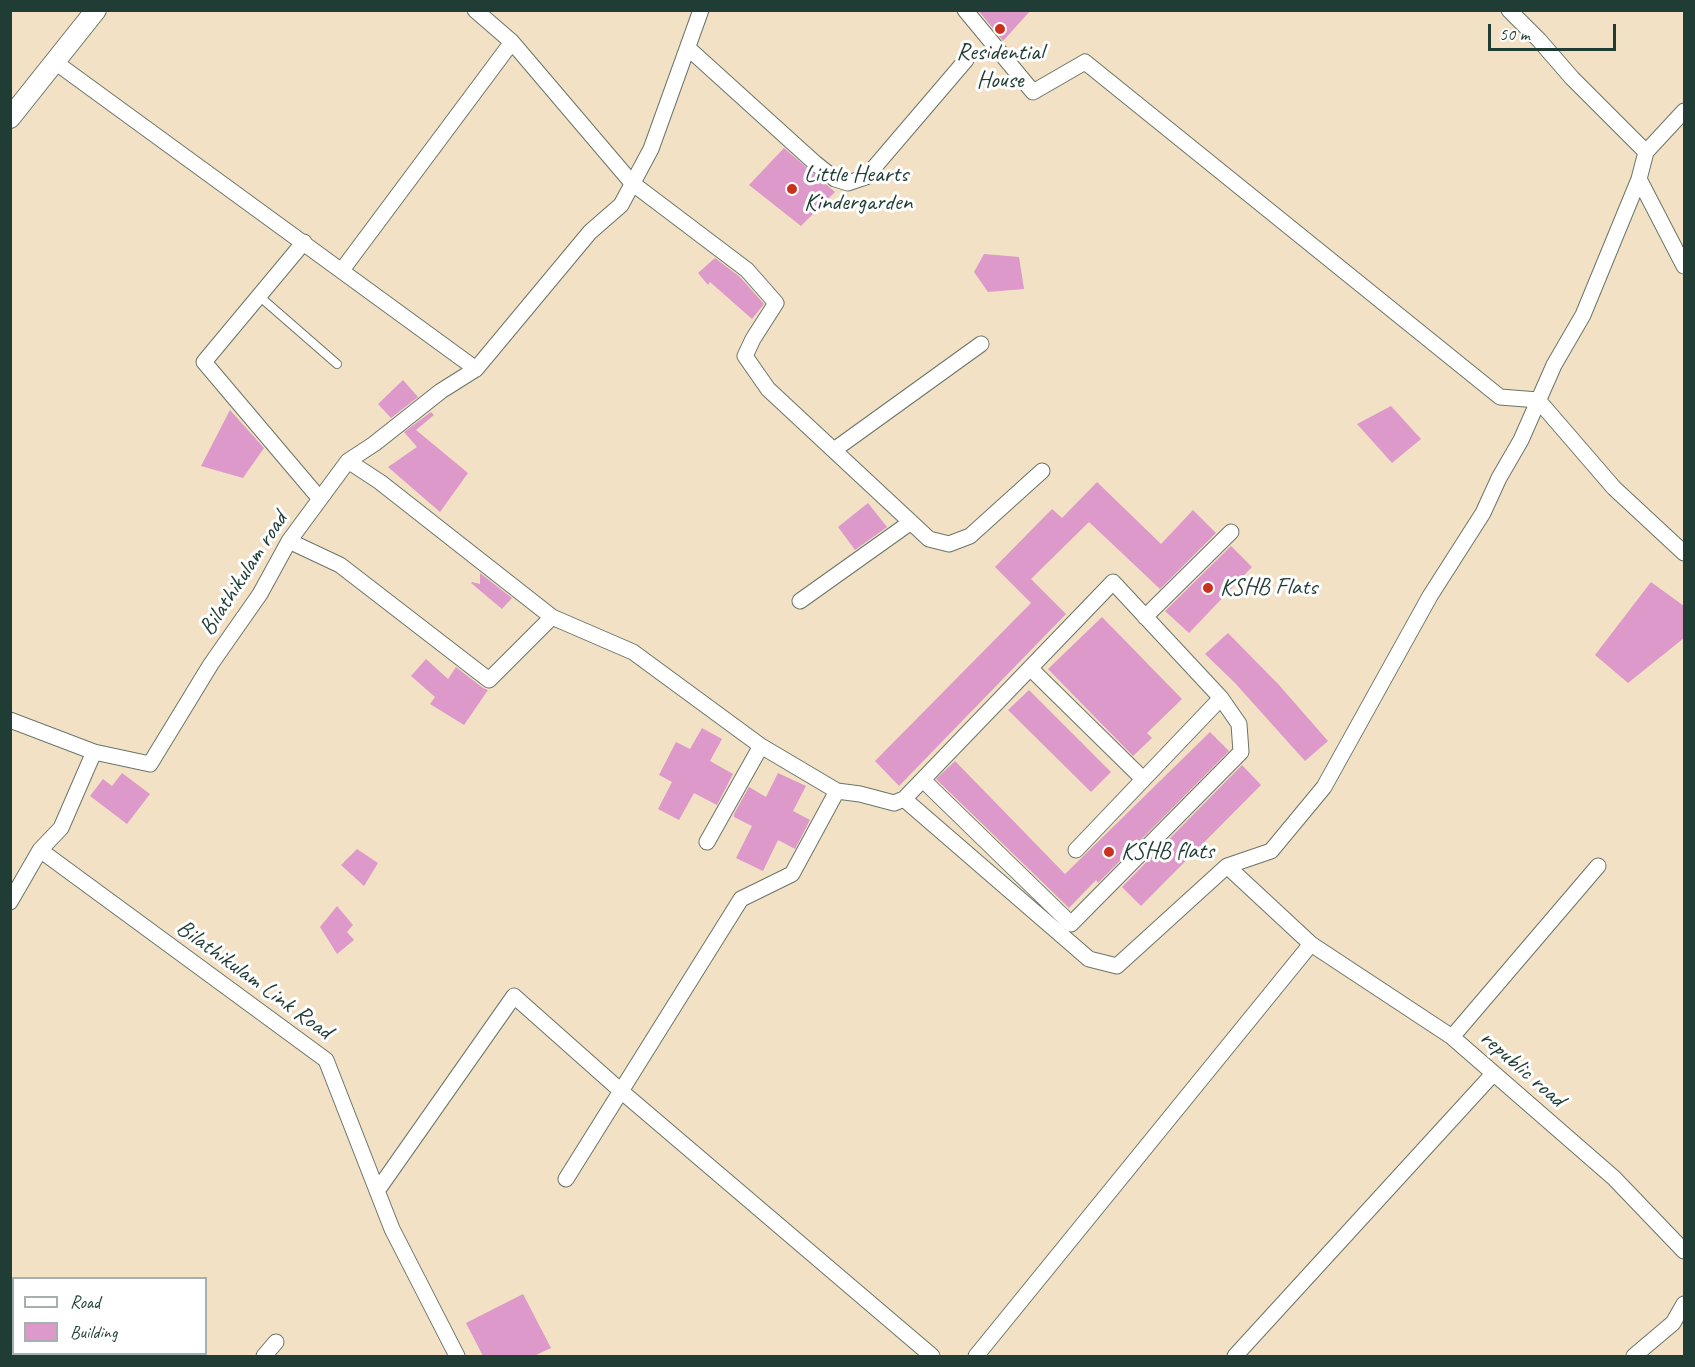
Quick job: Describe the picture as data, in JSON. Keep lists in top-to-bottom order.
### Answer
{
  "streets": {
    "street": ["Bilathikulam road", "Bilathikulam Link Road", "republic road"]
  },
  "places": [
    "Residential House",
    "Little Hearts Kindergarden",
    "KSHB Flats",
    "KSHB flats"
  ],
  "legend": ["Road", "Building"],
  "scale_bar": "50 m"
}
